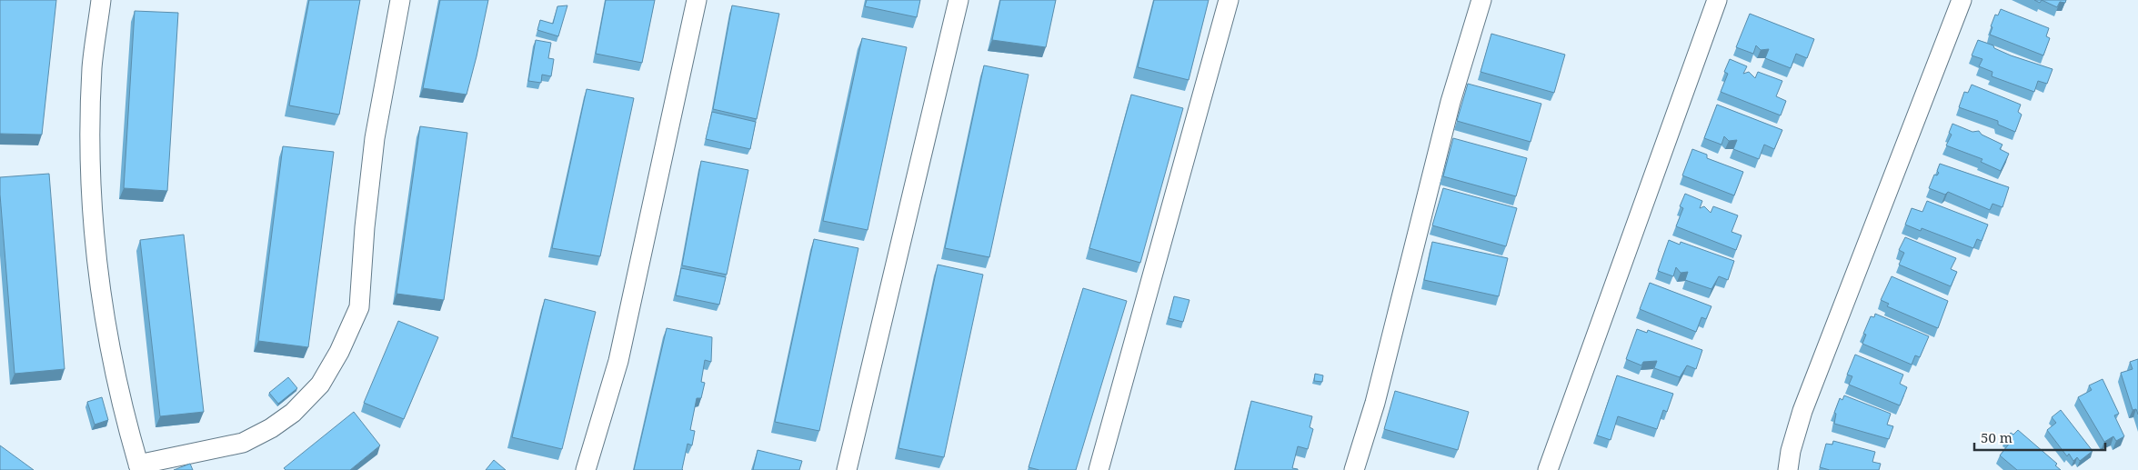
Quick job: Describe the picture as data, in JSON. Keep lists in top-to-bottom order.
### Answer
{
  "scale_bar": "50 m"
}
